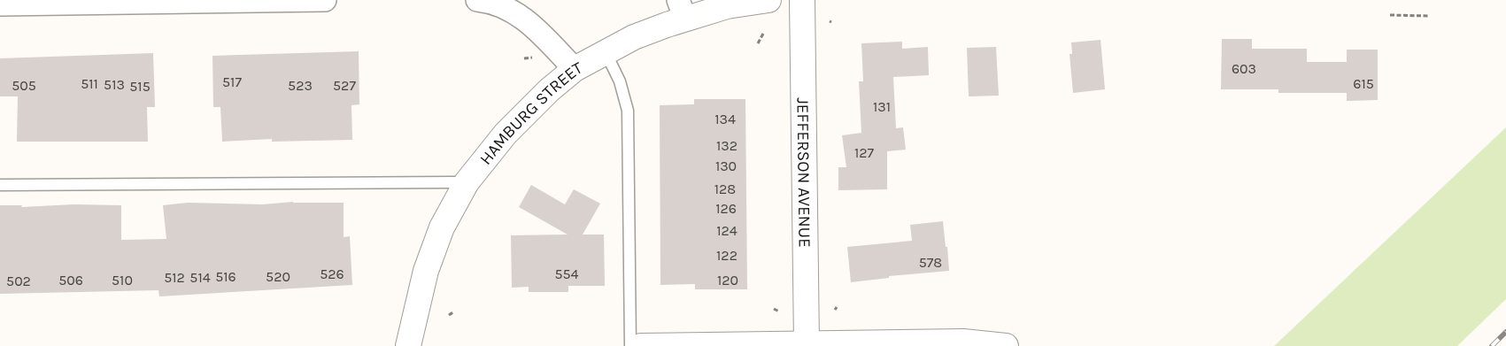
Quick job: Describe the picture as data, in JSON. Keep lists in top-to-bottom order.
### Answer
{
  "streets": {
    "street": ["HAMBURG STREET", "JEFFERSON AVENUE"]
  },
  "house_numbers": [
    "603",
    "517",
    "511",
    "615",
    "513",
    "505",
    "523",
    "527",
    "515",
    "131",
    "134",
    "132",
    "127",
    "130",
    "128",
    "126",
    "124",
    "122",
    "578",
    "526",
    "554",
    "516",
    "520",
    "512",
    "514",
    "506",
    "510",
    "120",
    "502"
  ]
}
